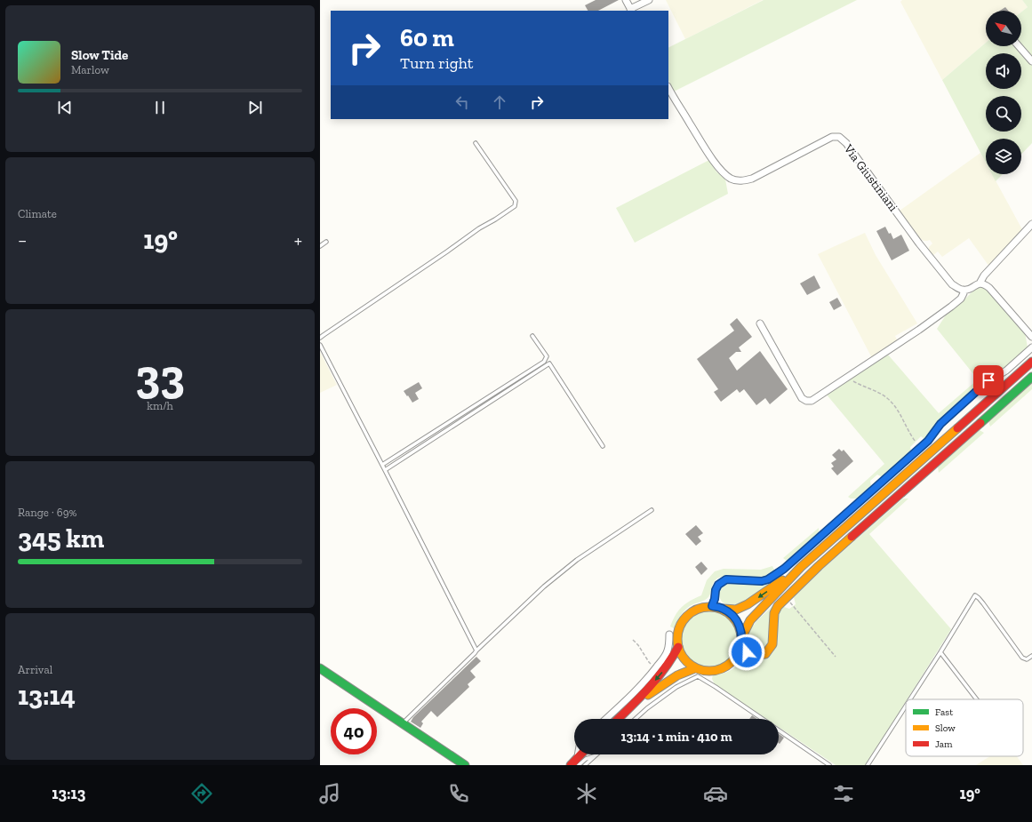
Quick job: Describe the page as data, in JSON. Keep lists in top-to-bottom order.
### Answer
{
  "streets": {
    "street": ["Via Giustiniani"]
  },
  "legend": ["Fast", "Slow", "Jam"],
  "north": "top left",
  "page": {
    "turn": ["60 m", "Turn right"],
    "song": ["Slow Tide", "Marlow"],
    "tile": [
      "Climate",
      ["33", "km/h"],
      ["Range · 69%", "345 km"],
      ["Arrival", "13:14"]
    ],
    "heat": ["−", "19°", "+"],
    "limit": "40",
    "trip": "13:14 · 1 min · 410 m",
    "tabs": ["13:13", "19°"]
  }
}
